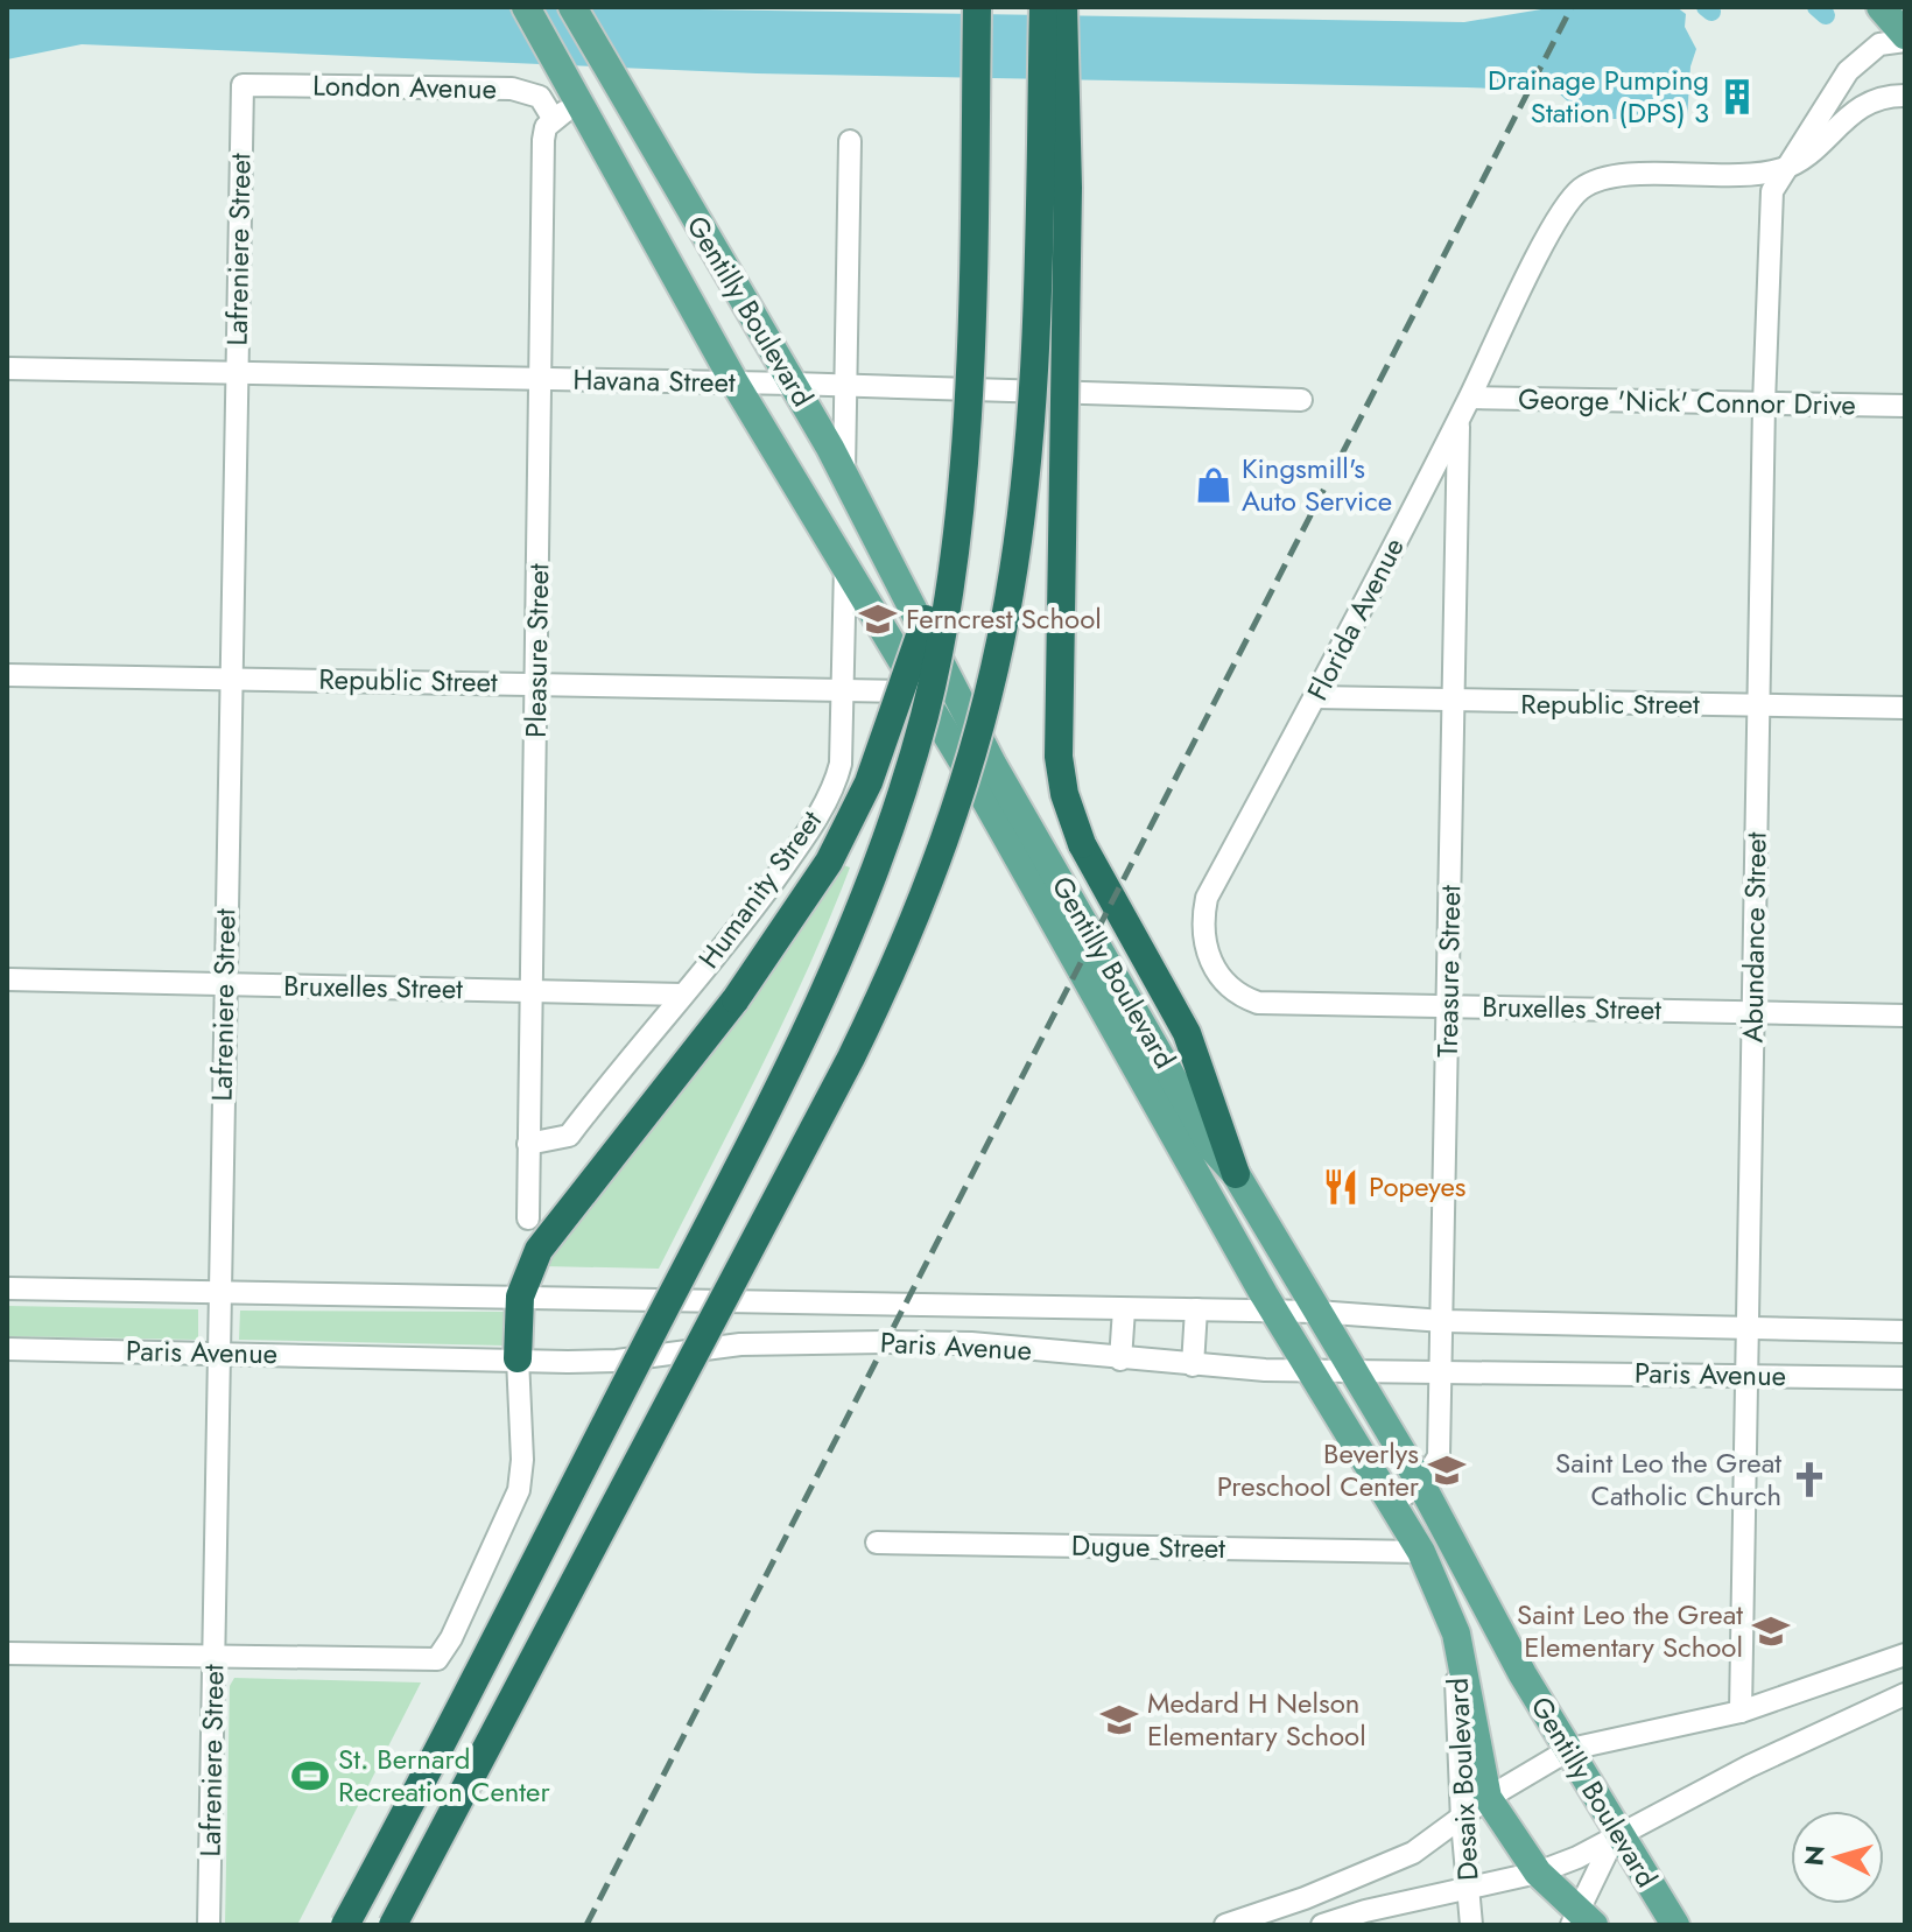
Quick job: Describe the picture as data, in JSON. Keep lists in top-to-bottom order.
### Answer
{
  "streets": {
    "main road": ["Gentilly Boulevard"],
    "street": [
      "London Avenue",
      "Lafreniere Street",
      "Havana Street",
      "George 'Nick' Connor Drive",
      "Florida Avenue",
      "Pleasure Street",
      "Republic Street",
      "Humanity Street",
      "Abundance Street",
      "Treasure Street",
      "Bruxelles Street",
      "Paris Avenue",
      "Dugue Street",
      "Desaix Boulevard"
    ]
  },
  "crossings": [
    ["London Avenue", "Lafreniere Street"],
    ["London Avenue", "Pleasure Street"],
    ["Lafreniere Street", "Havana Street"],
    ["Lafreniere Street", "Republic Street"],
    ["Lafreniere Street", "Bruxelles Street"],
    ["Lafreniere Street", "Paris Avenue"],
    ["Gentilly Boulevard", "Havana Street"],
    ["Gentilly Boulevard", "Republic Street"],
    ["Gentilly Boulevard", "Humanity Street"],
    ["Gentilly Boulevard", "Treasure Street"],
    ["Gentilly Boulevard", "Paris Avenue"],
    ["Gentilly Boulevard", "Dugue Street"],
    ["Gentilly Boulevard", "Desaix Boulevard"],
    ["Havana Street", "Pleasure Street"],
    ["George 'Nick' Connor Drive", "Florida Avenue"],
    ["George 'Nick' Connor Drive", "Abundance Street"],
    ["Florida Avenue", "Republic Street"],
    ["Florida Avenue", "Abundance Street"],
    ["Florida Avenue", "Treasure Street"],
    ["Florida Avenue", "Bruxelles Street"],
    ["Pleasure Street", "Republic Street"],
    ["Pleasure Street", "Humanity Street"],
    ["Pleasure Street", "Bruxelles Street"],
    ["Republic Street", "Humanity Street"],
    ["Republic Street", "Abundance Street"],
    ["Republic Street", "Treasure Street"],
    ["Humanity Street", "Bruxelles Street"],
    ["Abundance Street", "Bruxelles Street"],
    ["Abundance Street", "Paris Avenue"],
    ["Treasure Street", "Bruxelles Street"],
    ["Treasure Street", "Paris Avenue"]
  ],
  "places": {
    "building": ["Drainage Pumping Station (DPS) 3"],
    "shop": ["Kingsmill's Auto Service"],
    "school or university": [
      "Ferncrest School",
      "Beverlys Preschool Center",
      "Saint Leo the Great Elementary School",
      "Medard H Nelson Elementary School"
    ],
    "restaurant": ["Popeyes"],
    "church": ["Saint Leo the Great Catholic Church"],
    "sports": ["St. Bernard Recreation Center"]
  },
  "north": "left"
}
